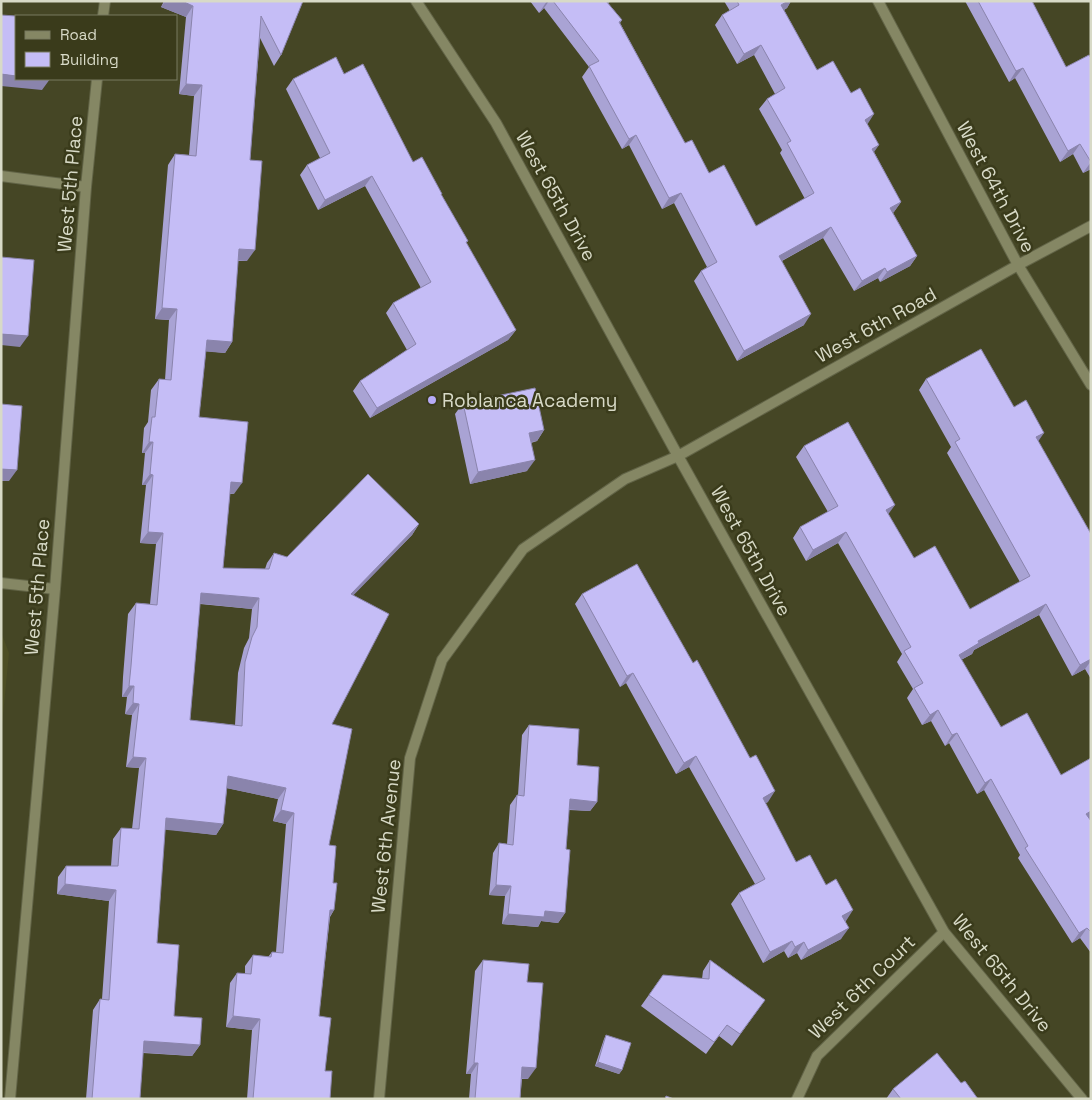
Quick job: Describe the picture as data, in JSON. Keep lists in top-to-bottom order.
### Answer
{
  "streets": {
    "street": [
      "West 5th Place",
      "West 64th Drive",
      "West 65th Drive",
      "West 6th Road",
      "West 6th Avenue",
      "West 6th Court"
    ]
  },
  "crossings": [
    ["West 64th Drive", "West 6th Road"],
    ["West 65th Drive", "West 6th Road"],
    ["West 65th Drive", "West 6th Avenue"],
    ["West 65th Drive", "West 6th Court"],
    ["West 6th Road", "West 6th Avenue"]
  ],
  "places": ["Roblanca Academy"],
  "legend": ["Road", "Building"]
}
